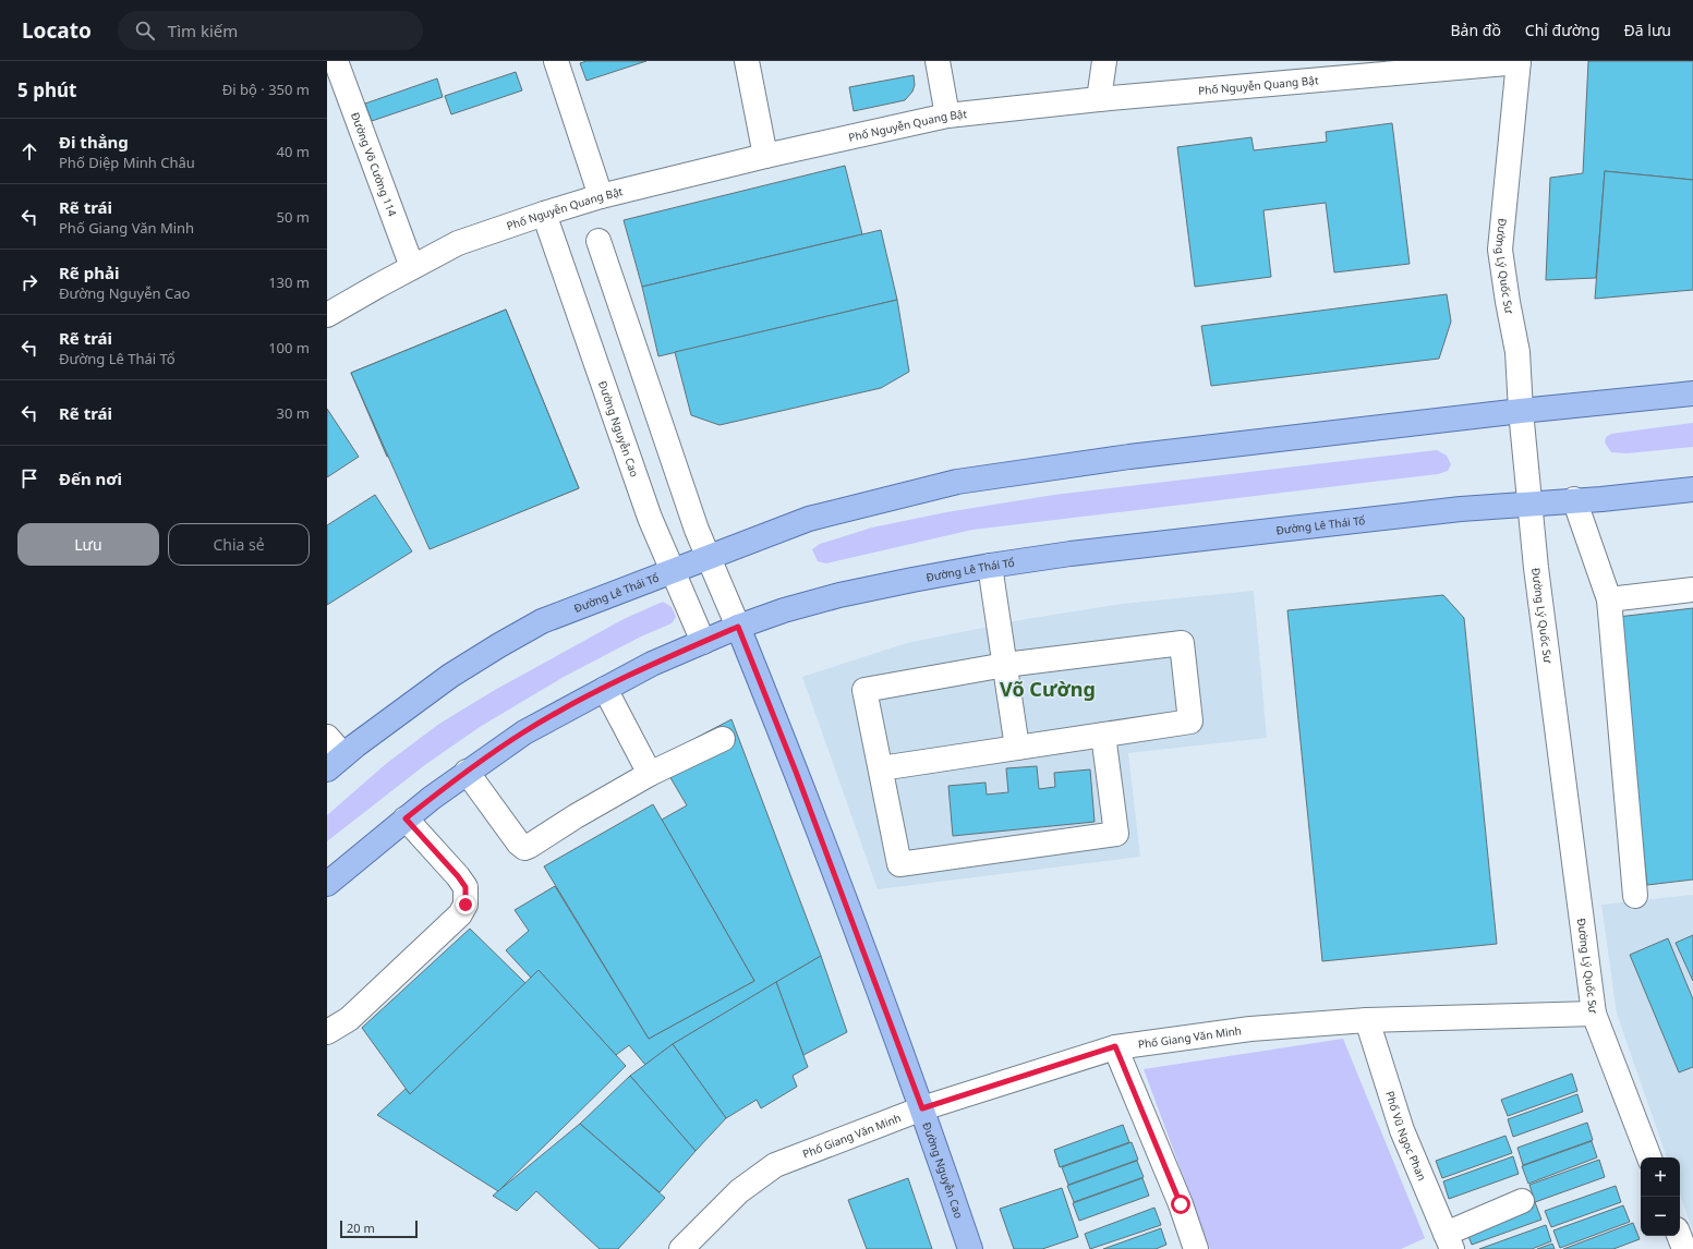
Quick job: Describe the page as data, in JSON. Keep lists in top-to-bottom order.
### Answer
{
  "streets": {
    "main road": ["Đường Nguyễn Cao", "Đường Lê Thái Tổ"],
    "street": [
      "Phố Nguyễn Quang Bật",
      "Đường Võ Cường 114",
      "Đường Lý Quốc Sư",
      "Phố Giang Văn Minh",
      "Phố Vũ Ngọc Phan"
    ]
  },
  "crossings": [
    ["Phố Nguyễn Quang Bật", "Đường Võ Cường 114"],
    ["Phố Nguyễn Quang Bật", "Đường Lý Quốc Sư"],
    ["Phố Nguyễn Quang Bật", "Đường Nguyễn Cao"],
    ["Đường Lý Quốc Sư", "Đường Lê Thái Tổ"],
    ["Đường Lý Quốc Sư", "Phố Giang Văn Minh"],
    ["Đường Nguyễn Cao", "Đường Lê Thái Tổ"],
    ["Đường Nguyễn Cao", "Phố Giang Văn Minh"],
    ["Phố Giang Văn Minh", "Phố Vũ Ngọc Phan"]
  ],
  "districts": ["Võ Cường"],
  "scale_bar": "20 m",
  "page": {
    "header": "Locato",
    "search": "Tìm kiếm",
    "nav": ["Bản đồ", "Chỉ đường", "Đã lưu"],
    "heading": ["5 phút", "Đi bộ · 350 m"],
    "list": [
      ["Đi thẳng", "Phố Diệp Minh Châu", "40 m"],
      ["Rẽ trái", "Phố Giang Văn Minh", "50 m"],
      ["Rẽ phải", "Đường Nguyễn Cao", "130 m"],
      ["Rẽ trái", "Đường Lê Thái Tổ", "100 m"],
      ["Rẽ trái", "30 m"],
      "Đến nơi"
    ],
    "buttons": ["Lưu", "Chia sẻ"],
    "map_buttons": ["+", "−"],
    "scale": "20 m"
  }
}
